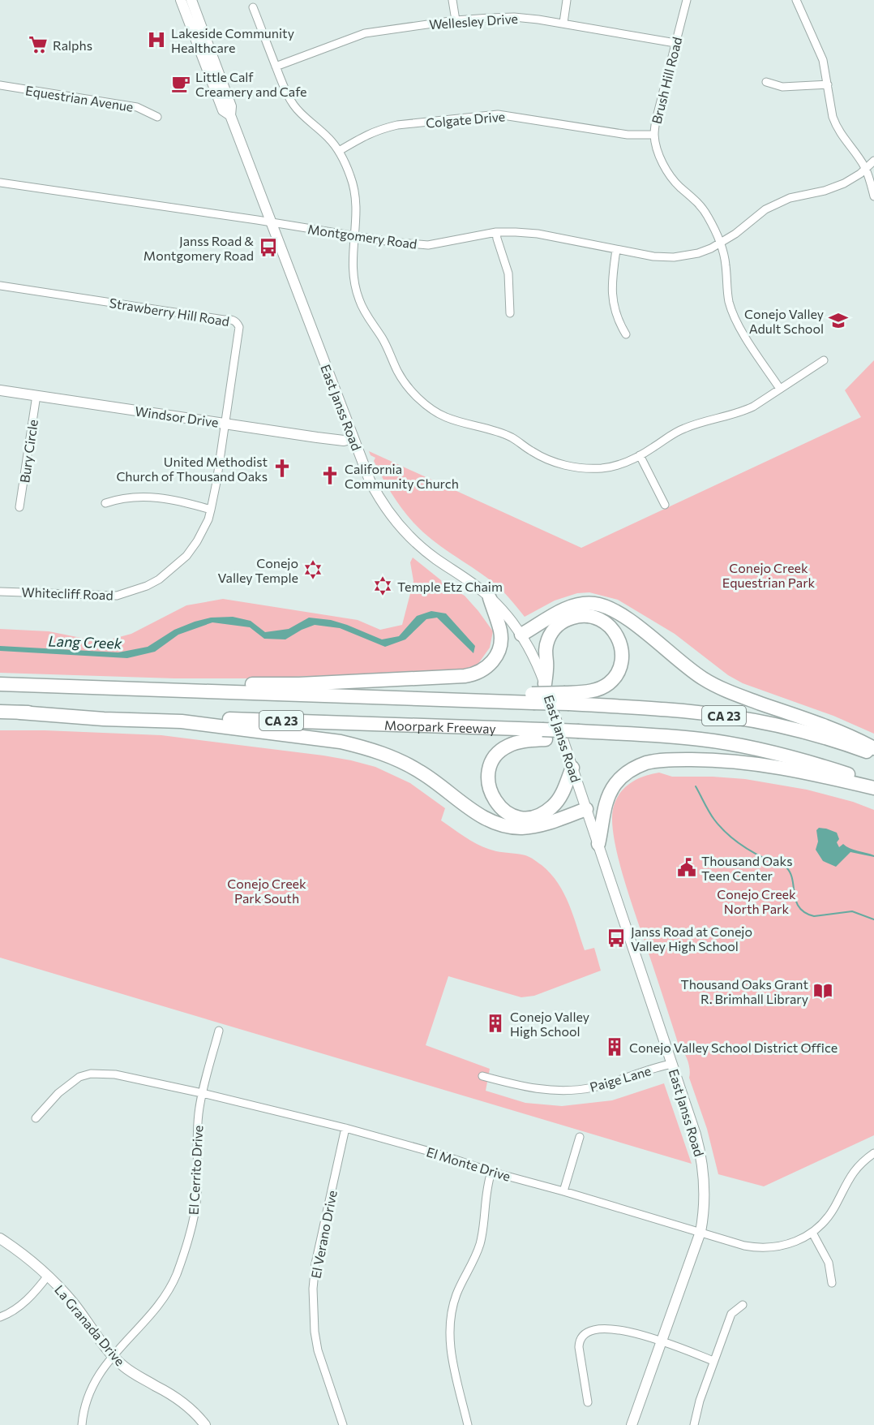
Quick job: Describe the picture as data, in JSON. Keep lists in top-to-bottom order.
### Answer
{
  "streets": {
    "highway": ["CA 23", "Moorpark Freeway"],
    "main road": ["East Janss Road", "Windsor Drive", "La Granada Drive"],
    "street": [
      "Wellesley Drive",
      "Brush Hill Road",
      "Equestrian Avenue",
      "Colgate Drive",
      "Montgomery Road",
      "Strawberry Hill Road",
      "Bury Circle",
      "Whitecliff Road",
      "Paige Lane",
      "El Monte Drive",
      "El Cerrito Drive",
      "El Verano Drive"
    ]
  },
  "crossings": [
    ["Wellesley Drive", "Brush Hill Road"],
    ["Brush Hill Road", "Colgate Drive"],
    ["Brush Hill Road", "Montgomery Road"],
    ["Montgomery Road", "East Janss Road"],
    ["Strawberry Hill Road", "Windsor Drive"],
    ["Strawberry Hill Road", "Whitecliff Road"],
    ["East Janss Road", "Windsor Drive"],
    ["East Janss Road", "Paige Lane"],
    ["East Janss Road", "El Monte Drive"],
    ["Windsor Drive", "Bury Circle"],
    ["Windsor Drive", "Whitecliff Road"],
    ["El Monte Drive", "El Cerrito Drive"],
    ["El Monte Drive", "El Verano Drive"],
    ["El Cerrito Drive", "La Granada Drive"]
  ],
  "water": ["Lang Creek"],
  "parks": ["Conejo Creek Equestrian Park", "Conejo Creek Park South", "Conejo Creek North Park"],
  "places": {
    "hospital": ["Lakeside Community Healthcare"],
    "supermarket": ["Ralphs"],
    "cafe": ["Little Calf Creamery and Cafe"],
    "bus stop": ["Janss Road & Montgomery Road", "Janss Road at Conejo Valley High School"],
    "school or university": ["Conejo Valley Adult School"],
    "church": ["United Methodist Church of Thousand Oaks", "California Community Church"],
    "synagogue": ["Conejo Valley Temple", "Temple Etz Chaim"],
    "public building": ["Thousand Oaks Teen Center"],
    "library": ["Thousand Oaks Grant R. Brimhall Library"],
    "building": ["Conejo Valley High School", "Conejo Valley School District Office"]
  }
}
